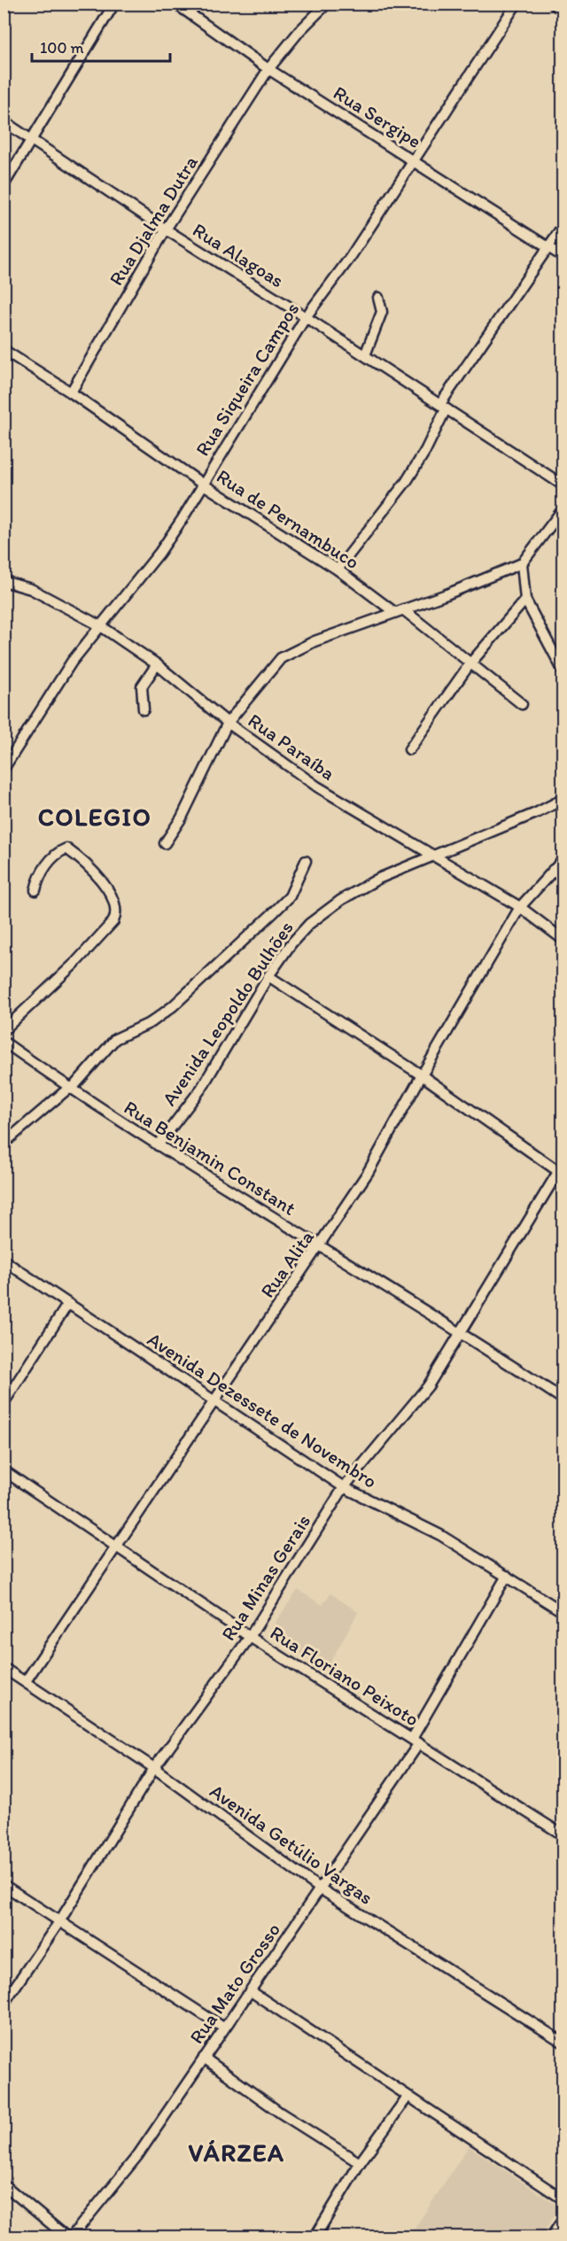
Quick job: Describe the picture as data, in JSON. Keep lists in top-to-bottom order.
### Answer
{
  "streets": {
    "street": [
      "Rua Sergipe",
      "Rua Djalma Dutra",
      "Rua Alagoas",
      "Rua Siqueira Campos",
      "Rua de Pernambuco",
      "Rua Paraíba",
      "Avenida Leopoldo Bulhões",
      "Rua Benjamin Constant",
      "Rua Alita",
      "Avenida Dezessete de Novembro",
      "Rua Minas Gerais",
      "Rua Floriano Peixoto",
      "Avenida Getúlio Vargas",
      "Rua Mato Grosso"
    ]
  },
  "crossings": [
    ["Rua Sergipe", "Rua Djalma Dutra"],
    ["Rua Sergipe", "Rua Siqueira Campos"],
    ["Rua Djalma Dutra", "Rua Alagoas"],
    ["Rua Djalma Dutra", "Rua de Pernambuco"],
    ["Rua Alagoas", "Rua Siqueira Campos"],
    ["Rua Siqueira Campos", "Rua de Pernambuco"],
    ["Rua Siqueira Campos", "Rua Paraíba"],
    ["Rua Paraíba", "Avenida Leopoldo Bulhões"],
    ["Rua Paraíba", "Rua Alita"],
    ["Avenida Leopoldo Bulhões", "Rua Benjamin Constant"],
    ["Rua Benjamin Constant", "Rua Alita"],
    ["Rua Benjamin Constant", "Rua Minas Gerais"],
    ["Rua Alita", "Avenida Dezessete de Novembro"],
    ["Rua Alita", "Rua Floriano Peixoto"],
    ["Rua Alita", "Avenida Getúlio Vargas"],
    ["Avenida Dezessete de Novembro", "Rua Minas Gerais"],
    ["Avenida Dezessete de Novembro", "Rua Mato Grosso"],
    ["Rua Minas Gerais", "Rua Floriano Peixoto"],
    ["Rua Minas Gerais", "Avenida Getúlio Vargas"],
    ["Rua Floriano Peixoto", "Rua Mato Grosso"],
    ["Avenida Getúlio Vargas", "Rua Mato Grosso"]
  ],
  "districts": ["COLEGIO", "VÁRZEA"],
  "scale_bar": "100 m"
}
